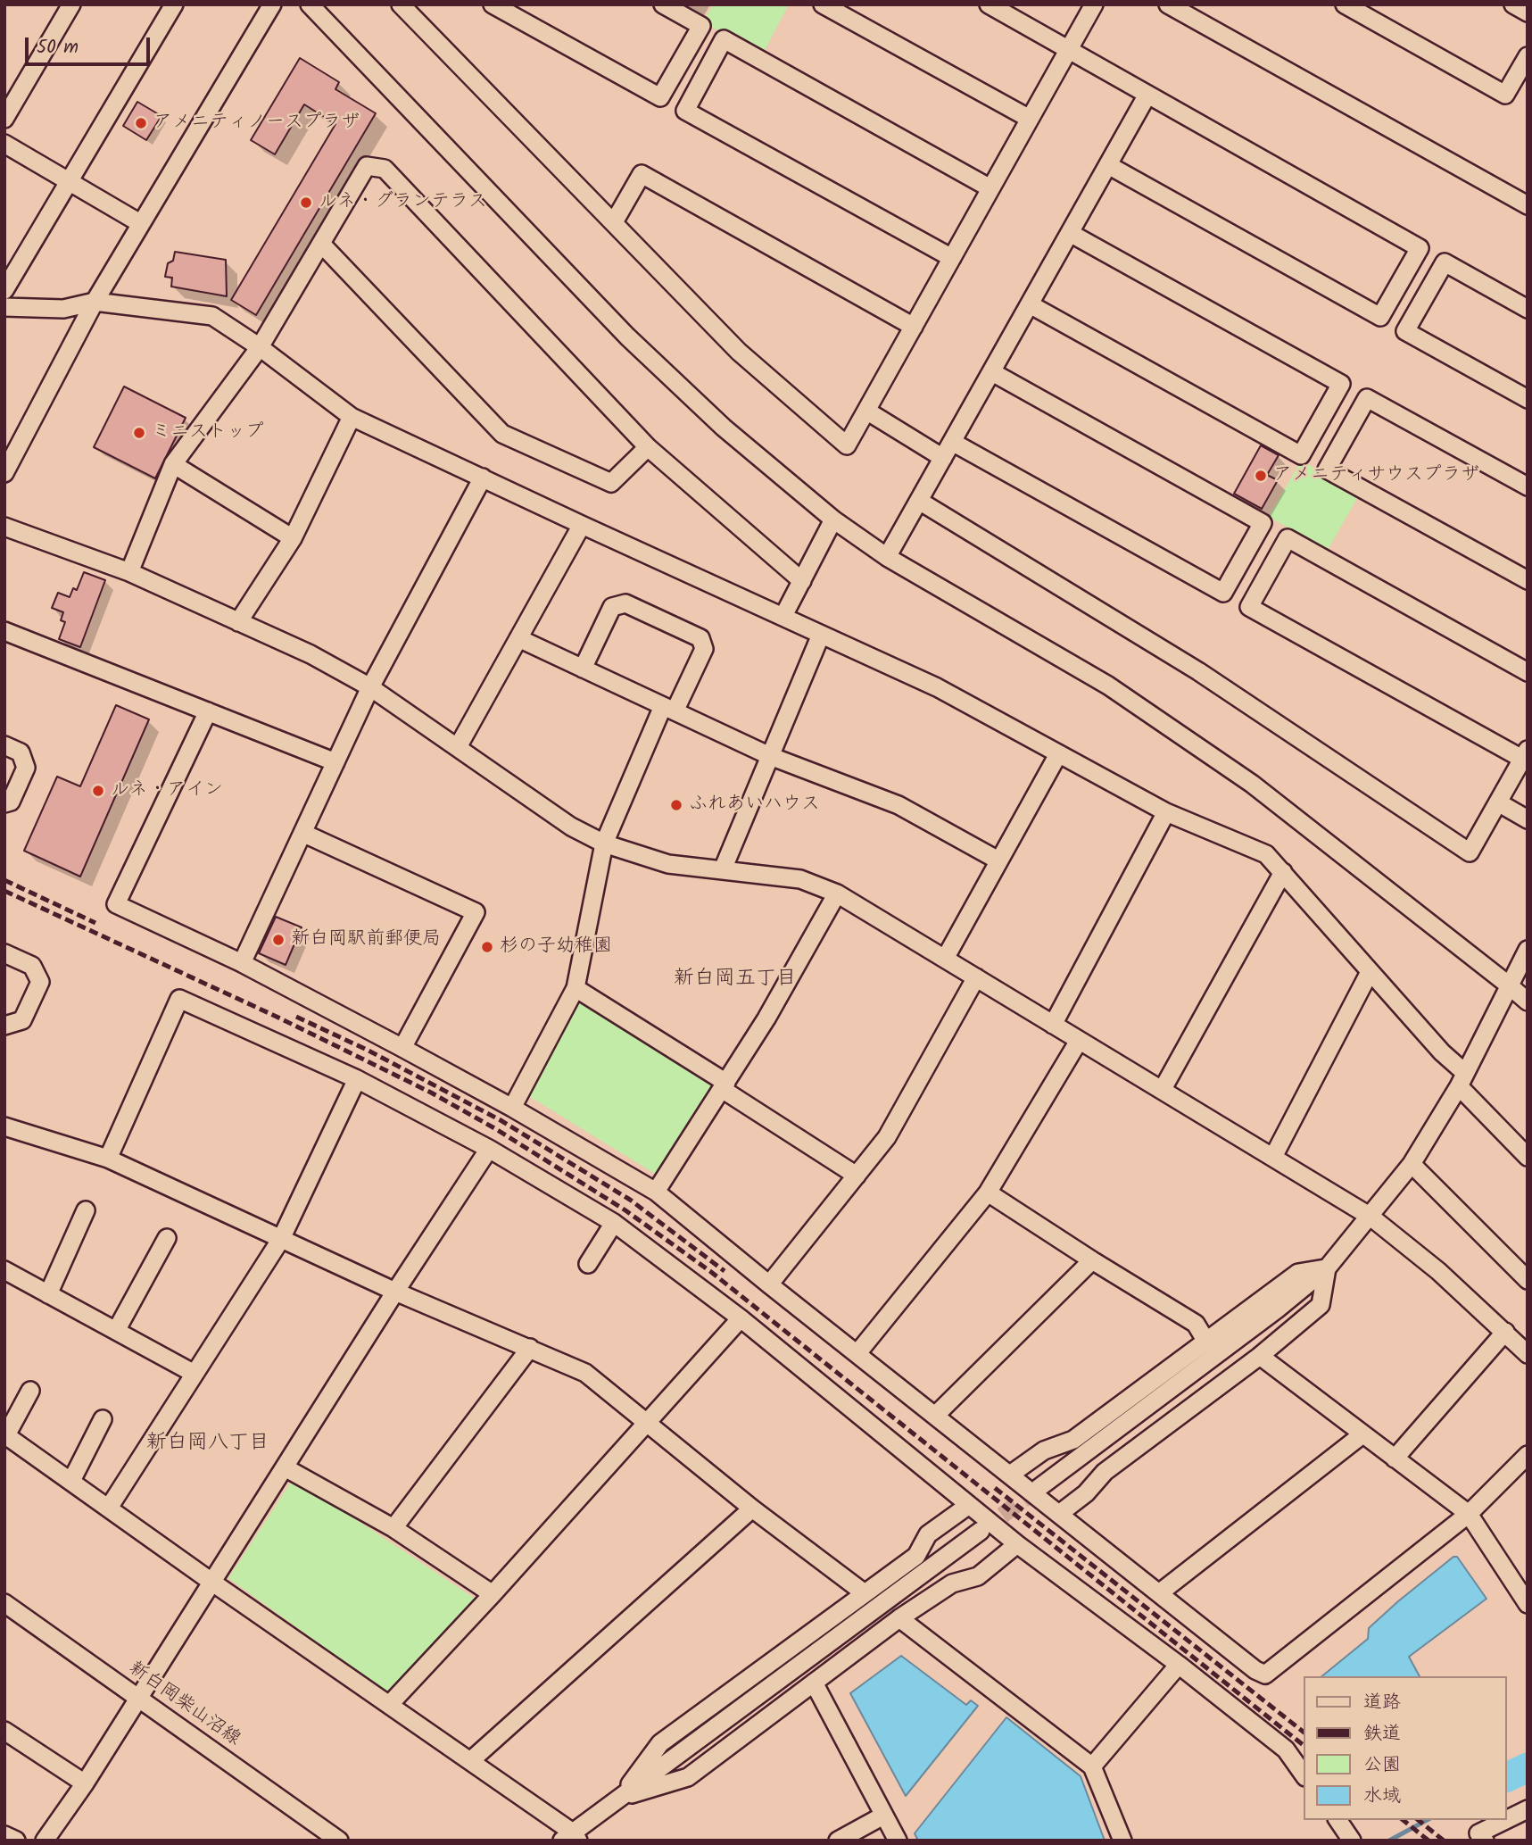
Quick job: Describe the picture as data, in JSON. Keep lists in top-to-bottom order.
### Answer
{
  "streets": {
    "street": ["新白岡柴山沼線"]
  },
  "districts": ["新白岡五丁目", "新白岡八丁目"],
  "places": [
    "アメニティノースプラザ",
    "ルネ・グランテラス",
    "ミニストップ",
    "アメニティサウスプラザ",
    "ルネ・アイン",
    "ふれあいハウス",
    "新白岡駅前郵便局",
    "杉の子幼稚園"
  ],
  "legend": [
    "道路",
    "鉄道",
    "公園",
    "水域"
  ],
  "scale_bar": "50 m"
}
